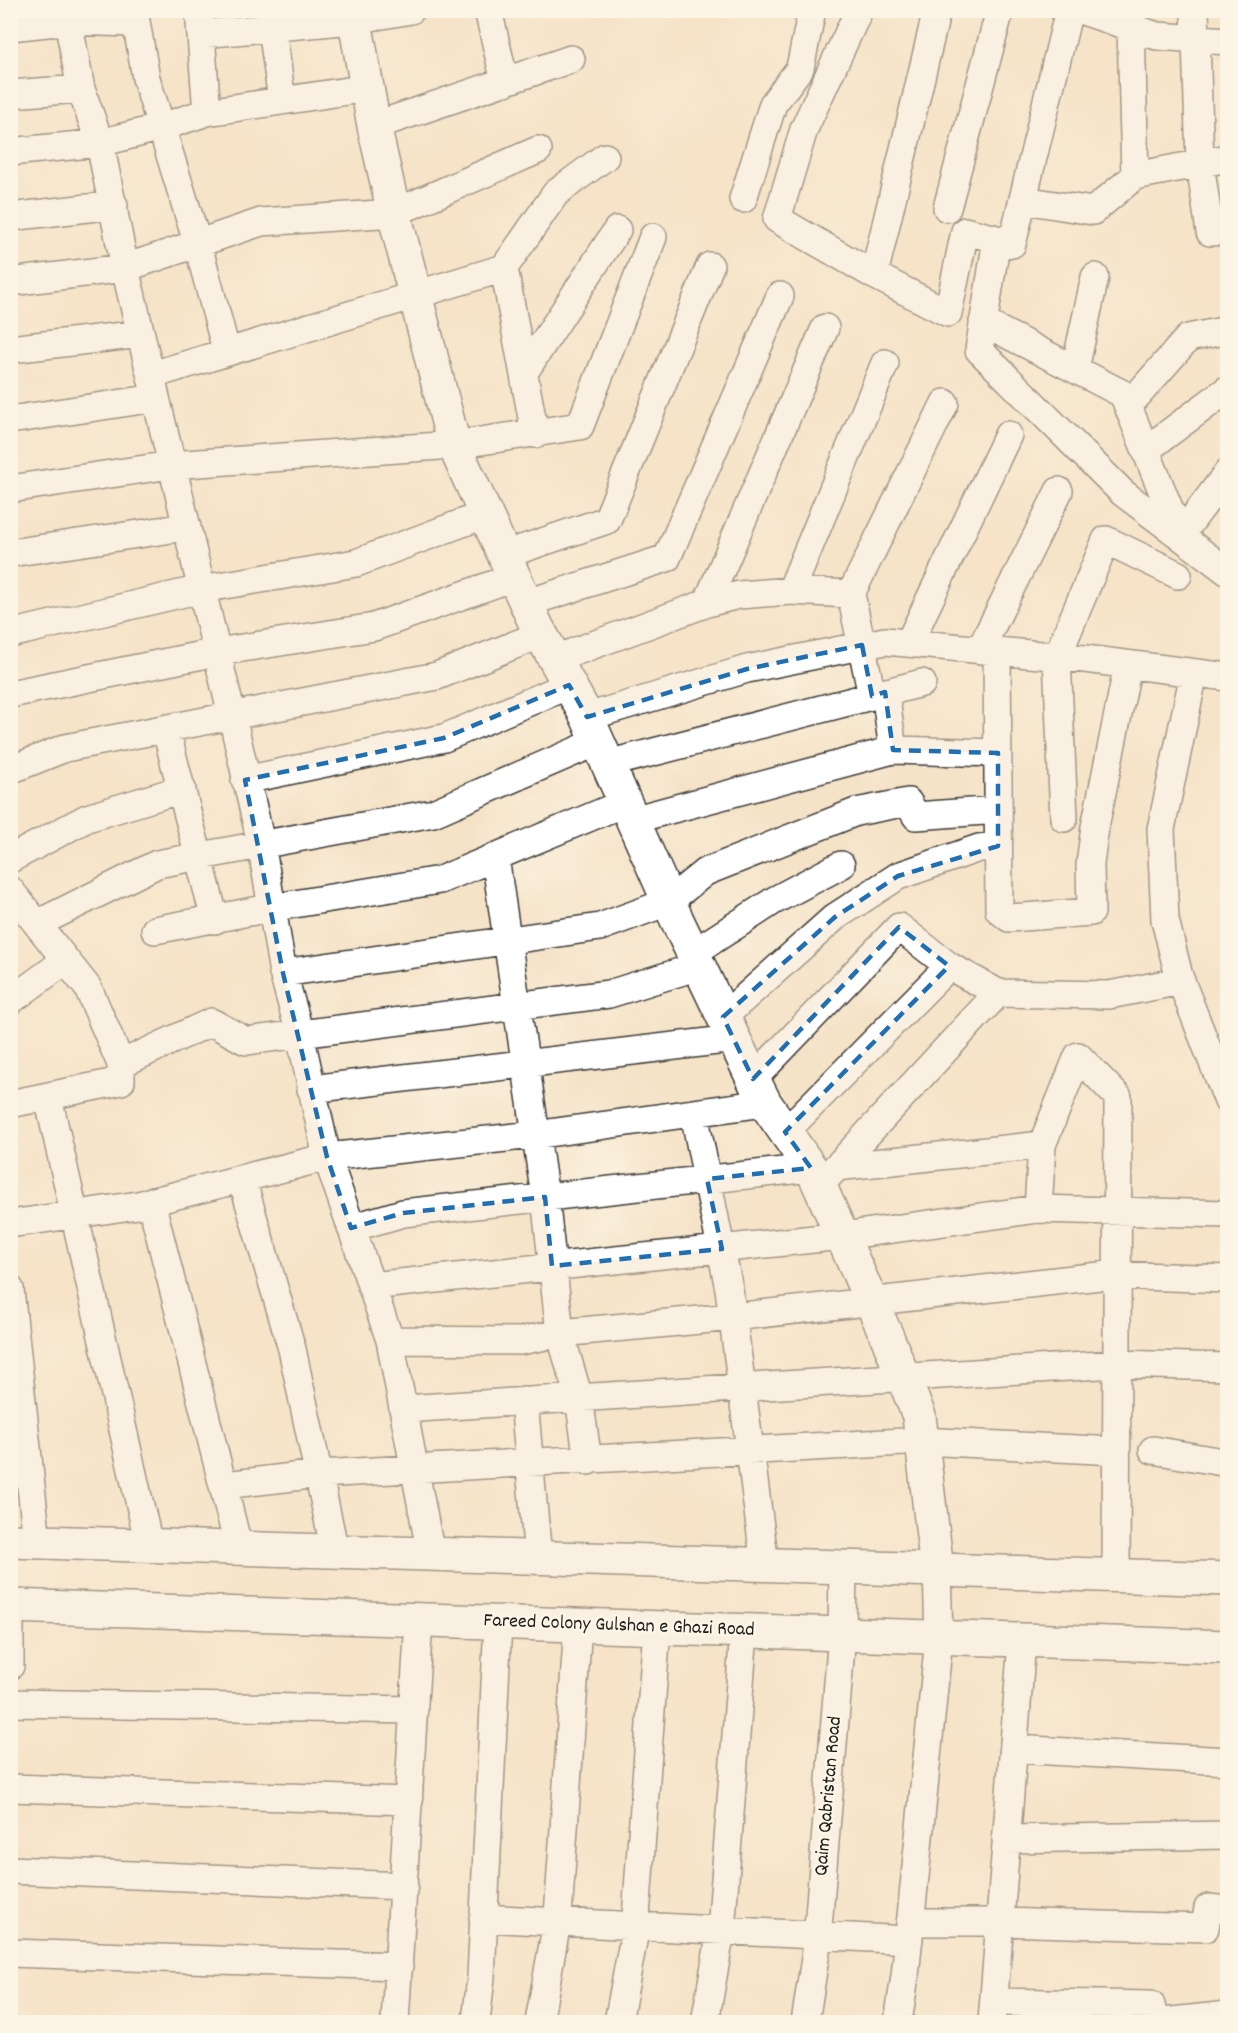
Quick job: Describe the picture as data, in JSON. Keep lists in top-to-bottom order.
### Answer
{
  "streets": {
    "main road": ["Fareed Colony Gulshan e Ghazi Road"],
    "street": ["Qaim Qabristan Road"]
  },
  "crossings": [
    ["Fareed Colony Gulshan e Ghazi Road", "Qaim Qabristan Road"]
  ]
}
